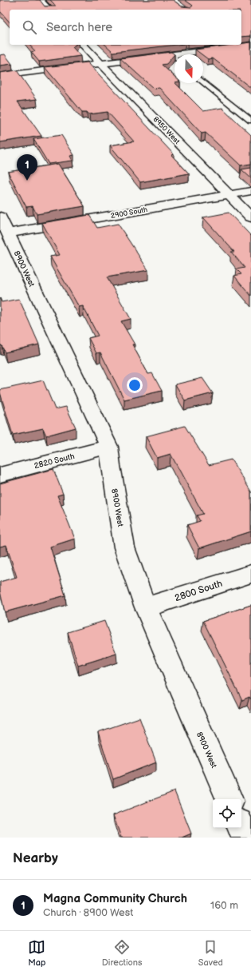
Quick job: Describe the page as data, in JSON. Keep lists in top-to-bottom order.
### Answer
{
  "streets": {
    "street": [
      "8950 West",
      "2900 South",
      "8900 West",
      "2820 South",
      "2800 South"
    ]
  },
  "crossings": [
    ["8950 West", "2900 South"],
    ["2900 South", "8900 West"],
    ["8900 West", "2820 South"],
    ["8900 West", "2800 South"]
  ],
  "north": "bottom",
  "page": {
    "search": "Search here",
    "pins": "1",
    "heading": "Nearby",
    "list": [
      {
        "mark": "1",
        "name": "Magna Community Church",
        "note": "Church · 8900 West",
        "value": "160 m"
      }
    ],
    "nav": ["Map", "Directions", "Saved"]
  }
}
